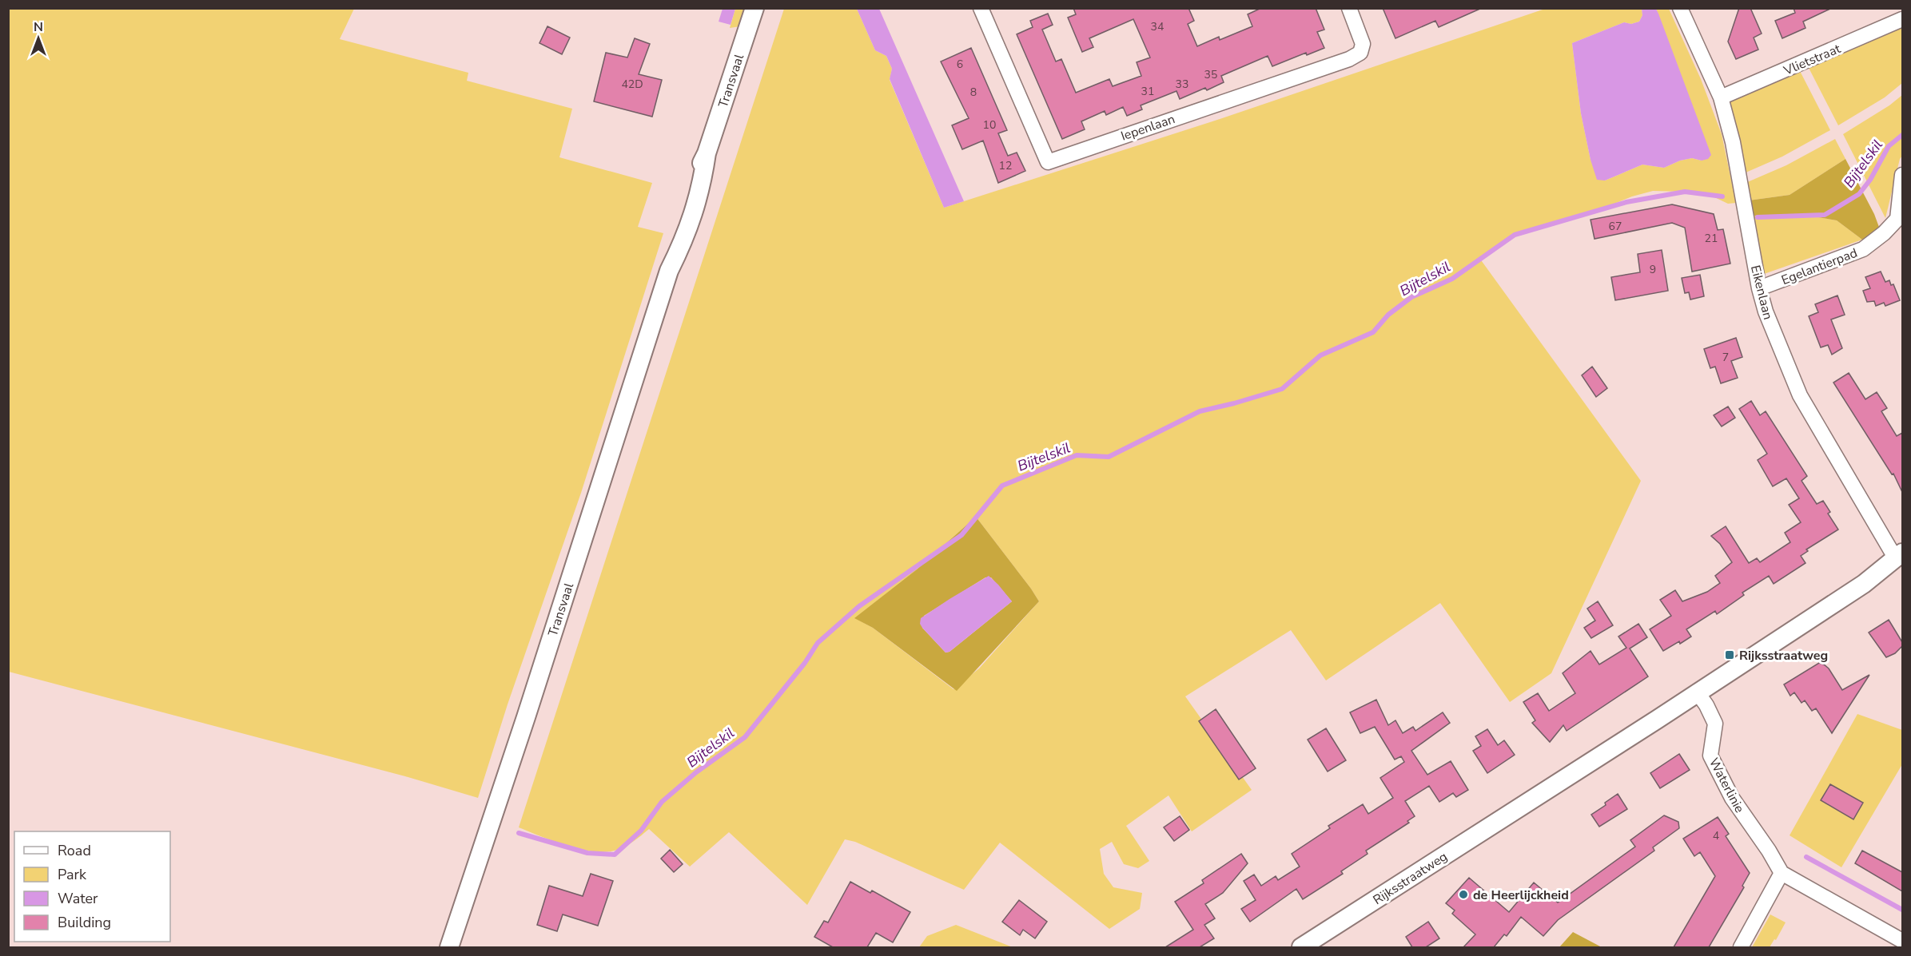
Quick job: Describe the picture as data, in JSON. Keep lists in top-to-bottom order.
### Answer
{
  "streets": {
    "street": [
      "Vlietstraat",
      "Transvaal",
      "Iepenlaan",
      "Egelantierpad",
      "Eikenlaan",
      "Waterlinie",
      "Rijksstraatweg"
    ]
  },
  "crossings": [
    ["Vlietstraat", "Eikenlaan"],
    ["Egelantierpad", "Eikenlaan"],
    ["Eikenlaan", "Rijksstraatweg"],
    ["Waterlinie", "Rijksstraatweg"]
  ],
  "water": ["Bijtelskil"],
  "places": {
    "transit": ["Rijksstraatweg"],
    "other": ["de Heerlijckheid"]
  },
  "house_numbers": [
    "34",
    "6",
    "35",
    "42D",
    "33",
    "31",
    "8",
    "10",
    "12",
    "67",
    "21",
    "9",
    "7",
    "4"
  ],
  "legend": [
    "Road",
    "Park",
    "Water",
    "Building"
  ],
  "north": "top"
}
